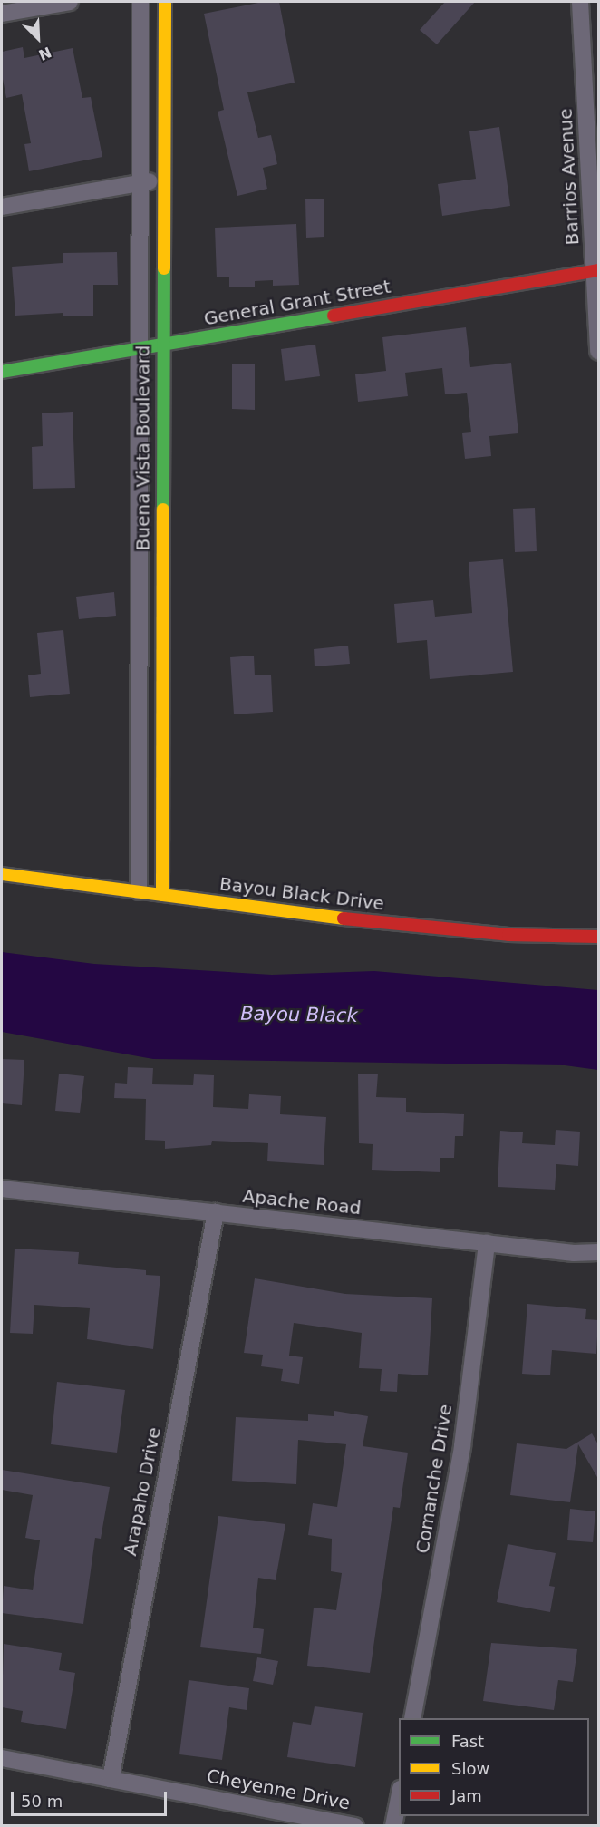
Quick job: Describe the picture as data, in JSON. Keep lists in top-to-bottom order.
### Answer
{
  "streets": {
    "street": [
      "Barrios Avenue",
      "General Grant Street",
      "Buena Vista Boulevard",
      "Bayou Black Drive",
      "Apache Road",
      "Comanche Drive",
      "Arapaho Drive",
      "Cheyenne Drive"
    ]
  },
  "crossings": [
    ["Barrios Avenue", "General Grant Street"],
    ["General Grant Street", "Buena Vista Boulevard"],
    ["Buena Vista Boulevard", "Bayou Black Drive"],
    ["Apache Road", "Comanche Drive"],
    ["Apache Road", "Arapaho Drive"],
    ["Arapaho Drive", "Cheyenne Drive"]
  ],
  "water": ["Bayou Black"],
  "legend": ["Fast", "Slow", "Jam"],
  "scale_bar": "50 m",
  "north": "bottom right"
}
